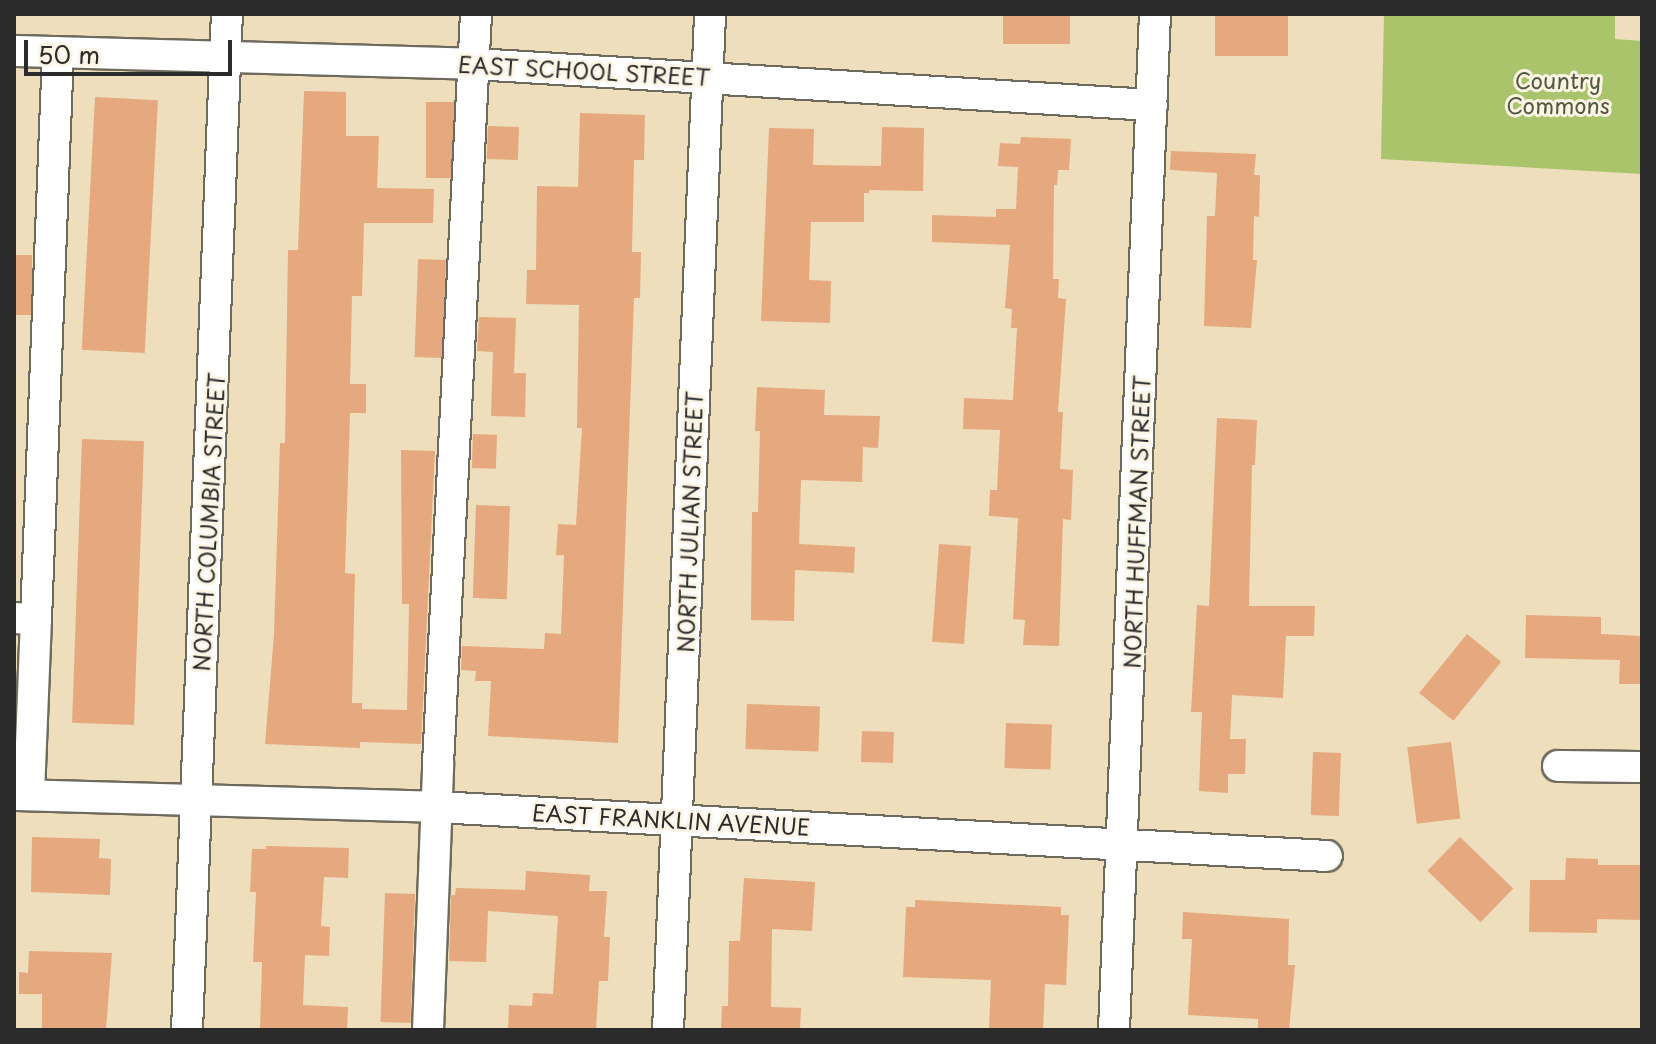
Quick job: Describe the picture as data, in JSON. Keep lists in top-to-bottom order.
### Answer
{
  "streets": {
    "street": [
      "EAST SCHOOL STREET",
      "NORTH COLUMBIA STREET",
      "NORTH JULIAN STREET",
      "NORTH HUFFMAN STREET",
      "EAST FRANKLIN AVENUE"
    ]
  },
  "crossings": [
    ["EAST SCHOOL STREET", "NORTH COLUMBIA STREET"],
    ["EAST SCHOOL STREET", "NORTH JULIAN STREET"],
    ["EAST SCHOOL STREET", "NORTH HUFFMAN STREET"],
    ["NORTH COLUMBIA STREET", "EAST FRANKLIN AVENUE"],
    ["NORTH JULIAN STREET", "EAST FRANKLIN AVENUE"],
    ["NORTH HUFFMAN STREET", "EAST FRANKLIN AVENUE"]
  ],
  "parks": ["Country Commons"],
  "scale_bar": "50 m"
}
